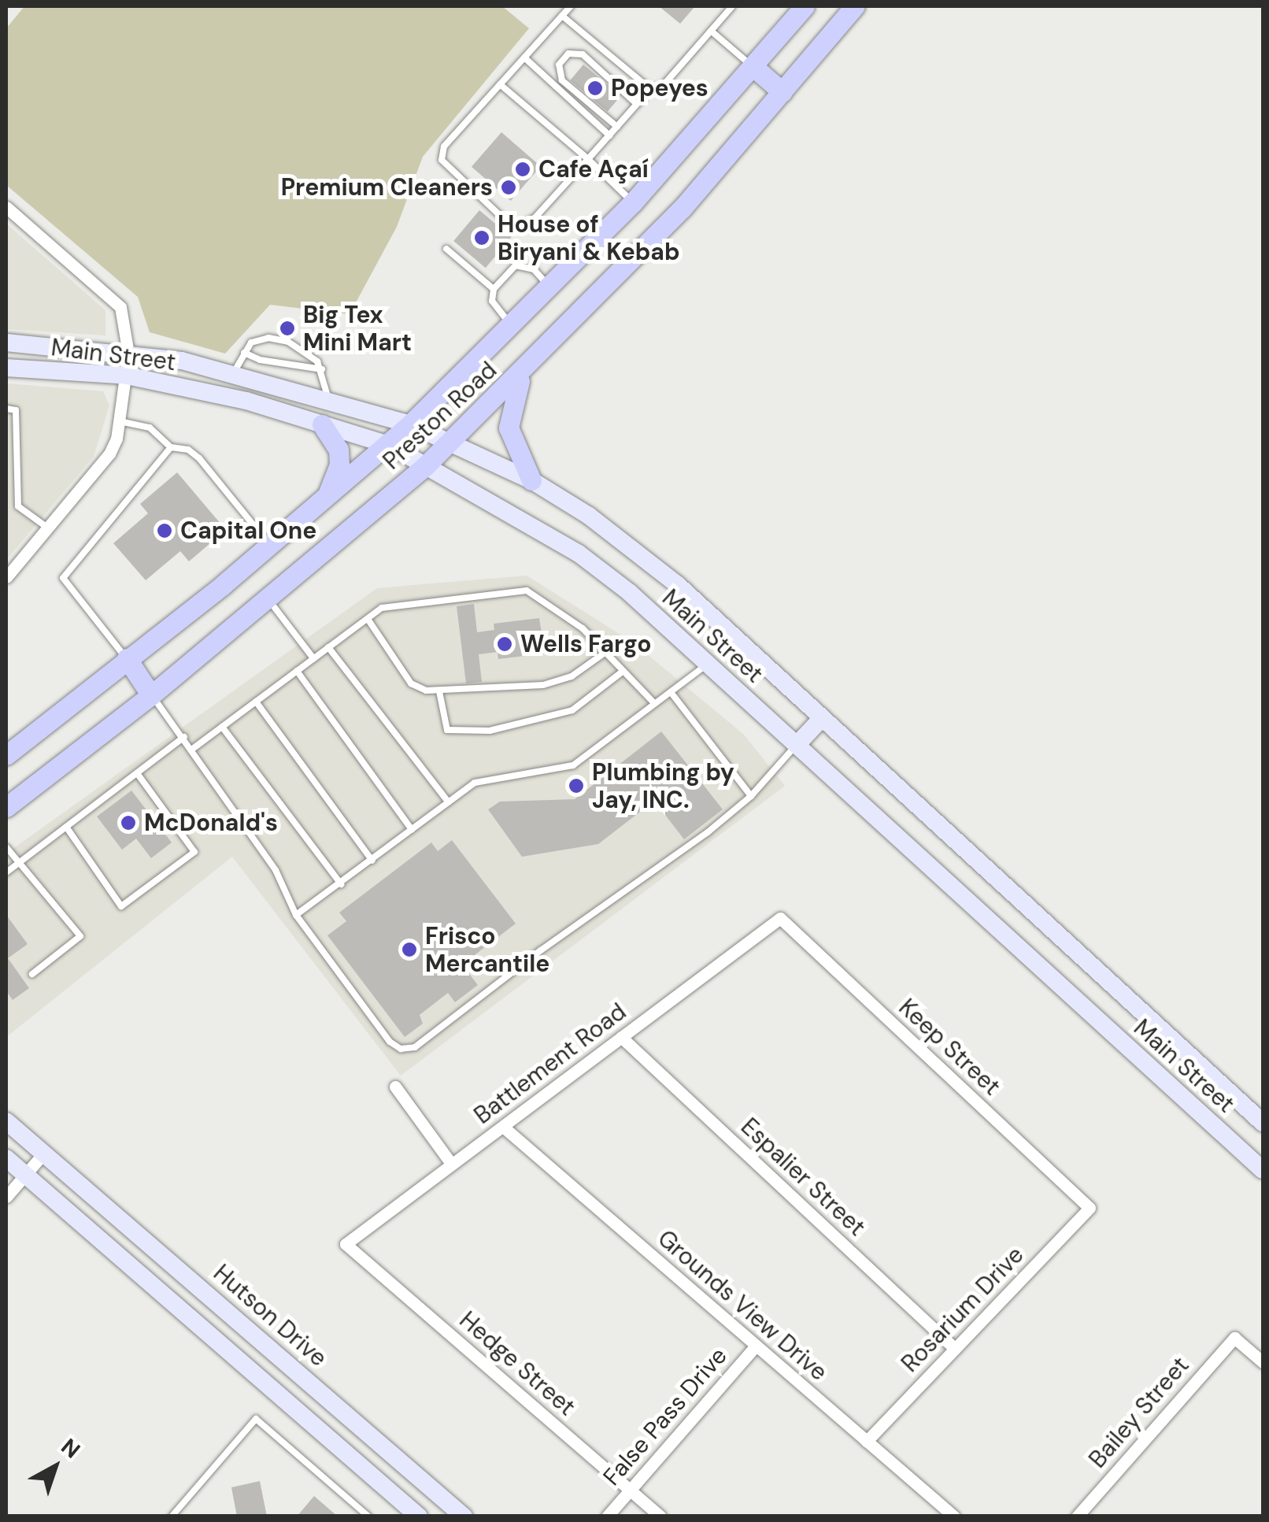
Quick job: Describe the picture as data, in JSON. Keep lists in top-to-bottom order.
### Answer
{
  "streets": {
    "main road": ["Main Street", "Preston Road", "Hutson Drive"],
    "street": [
      "Keep Street",
      "Battlement Road",
      "Espalier Street",
      "Grounds View Drive",
      "Rosarium Drive",
      "Hedge Street",
      "Bailey Street",
      "False Pass Drive"
    ]
  },
  "crossings": [
    ["Main Street", "Preston Road"],
    ["Keep Street", "Battlement Road"],
    ["Keep Street", "Rosarium Drive"],
    ["Battlement Road", "Espalier Street"],
    ["Battlement Road", "Grounds View Drive"],
    ["Battlement Road", "Hedge Street"],
    ["Espalier Street", "Rosarium Drive"],
    ["Grounds View Drive", "Rosarium Drive"],
    ["Grounds View Drive", "False Pass Drive"],
    ["Hedge Street", "False Pass Drive"]
  ],
  "places": [
    "Popeyes",
    "Cafe Açaí",
    "Premium Cleaners",
    "House of Biryani & Kebab",
    "Big Tex Mini Mart",
    "Capital One",
    "Wells Fargo",
    "Plumbing by Jay, INC.",
    "McDonald's",
    "Frisco Mercantile"
  ],
  "north": "top right"
}
